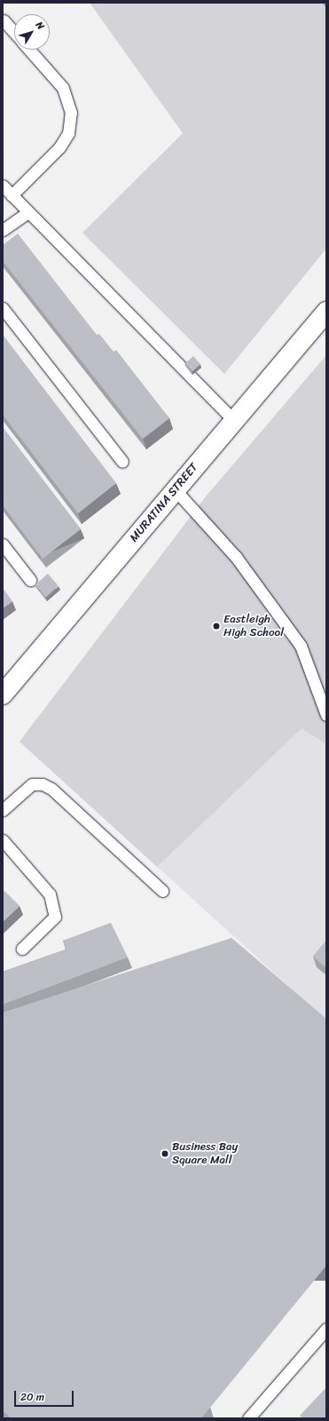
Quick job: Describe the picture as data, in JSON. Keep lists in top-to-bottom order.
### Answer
{
  "streets": {
    "main road": ["MURATINA STREET"]
  },
  "places": ["Eastleigh High School", "Business Bay Square Mall"],
  "scale_bar": "20 m",
  "north": "top right"
}
